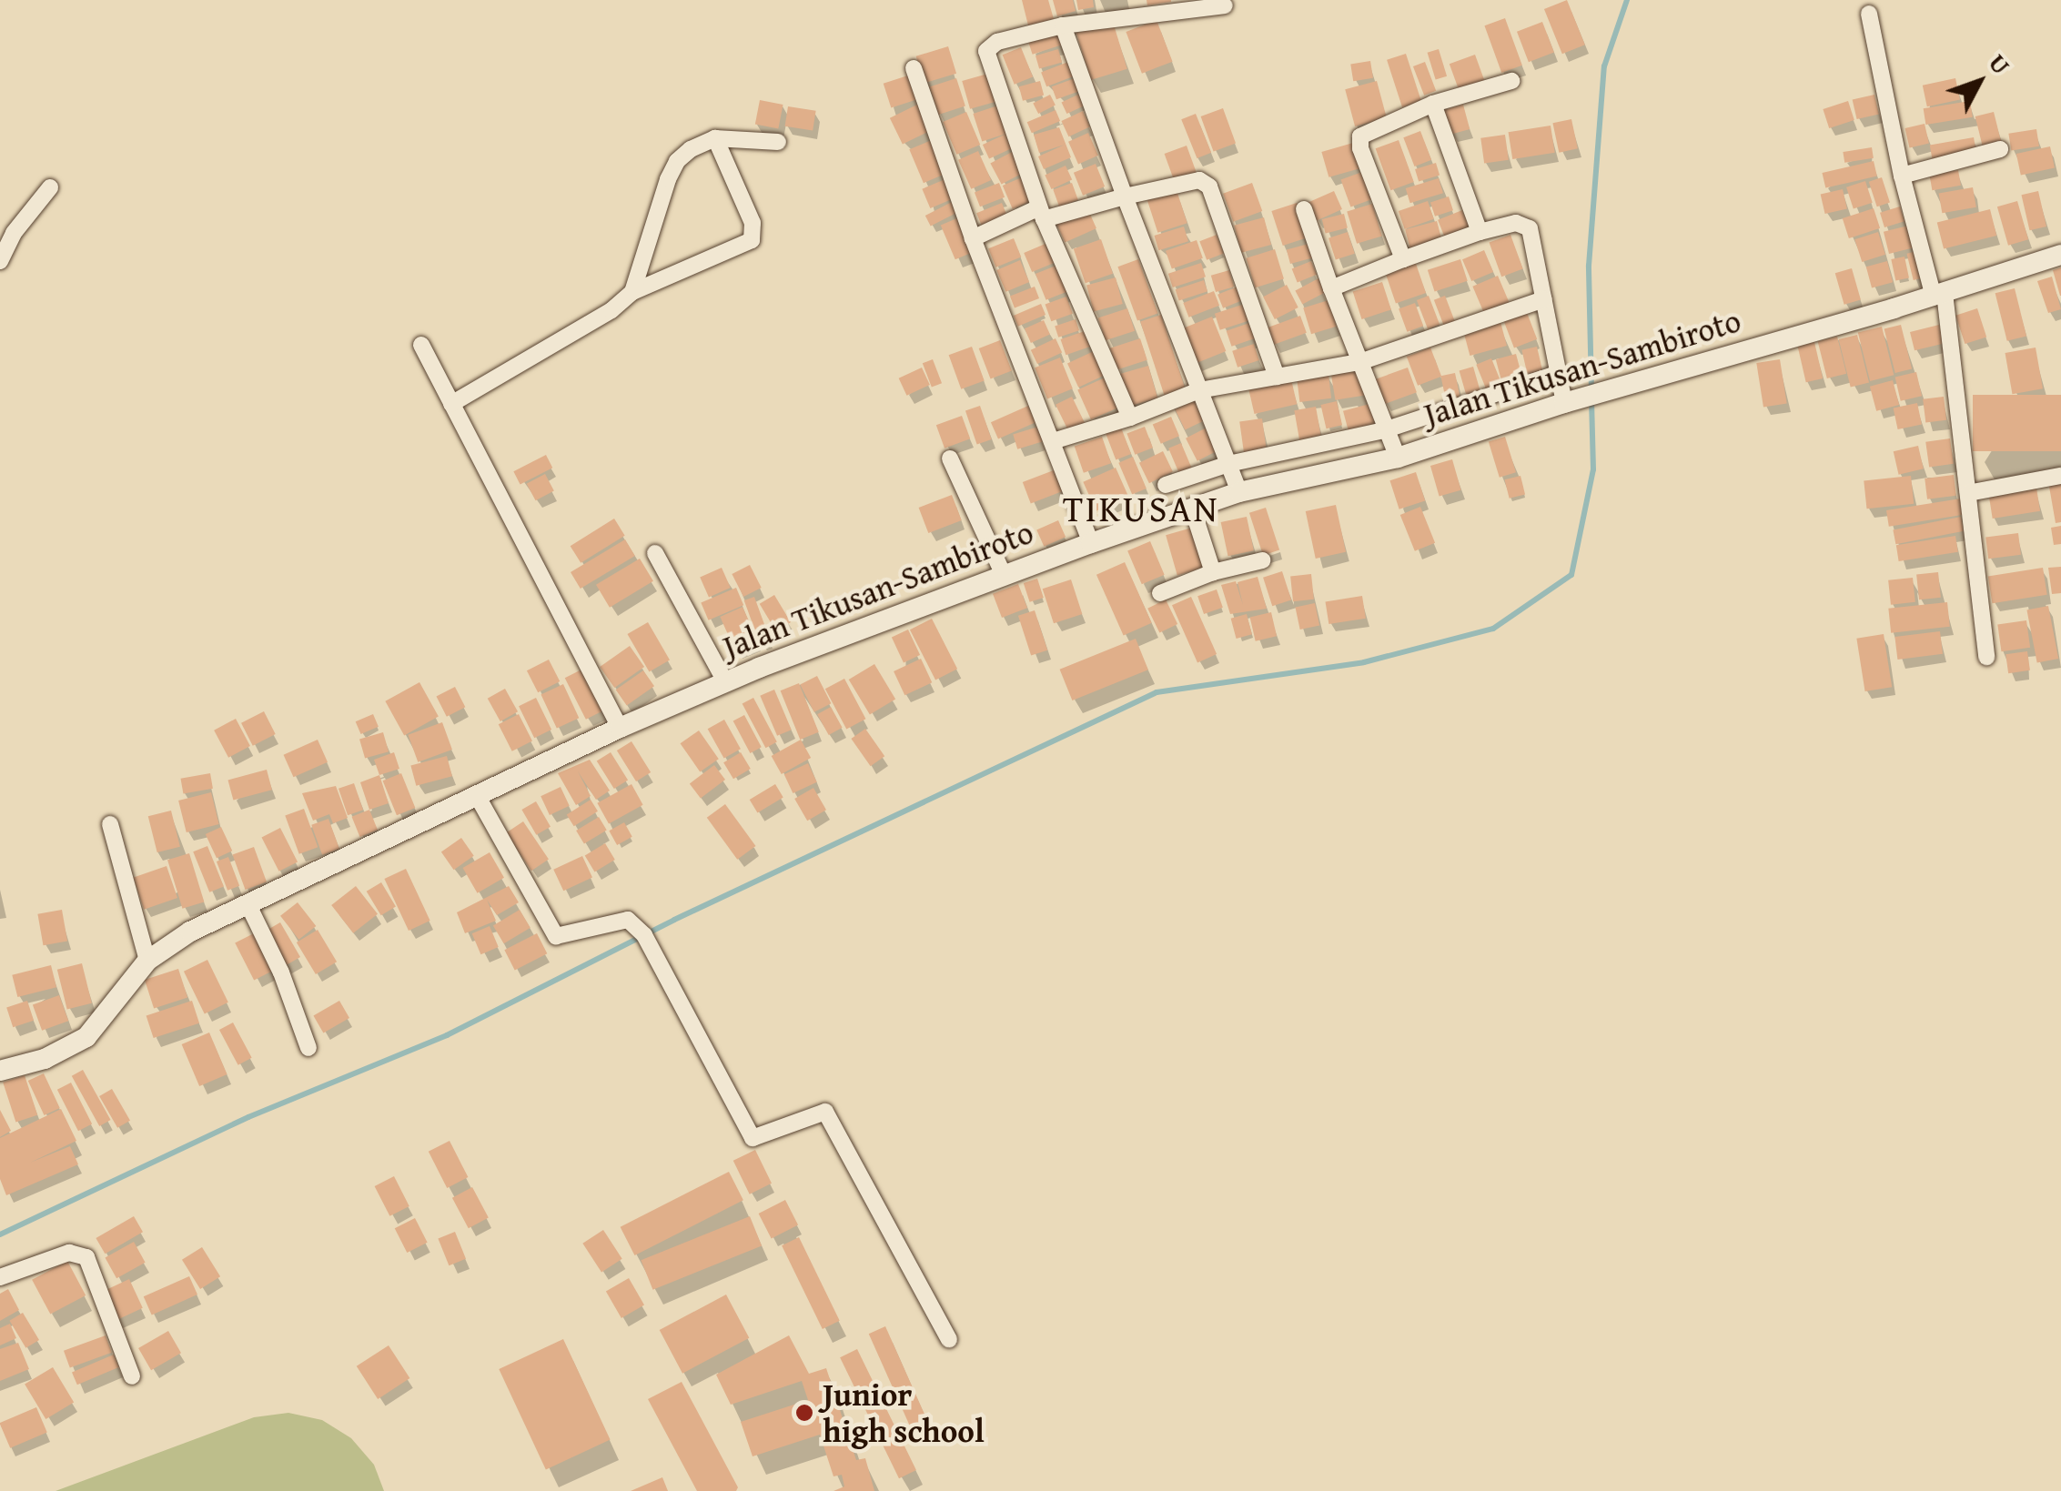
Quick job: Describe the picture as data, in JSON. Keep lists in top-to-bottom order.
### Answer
{
  "streets": {
    "street": ["Jalan Tikusan-Sambiroto"]
  },
  "districts": ["TIKUSAN"],
  "places": ["Junior high school"],
  "north": "top right"
}
